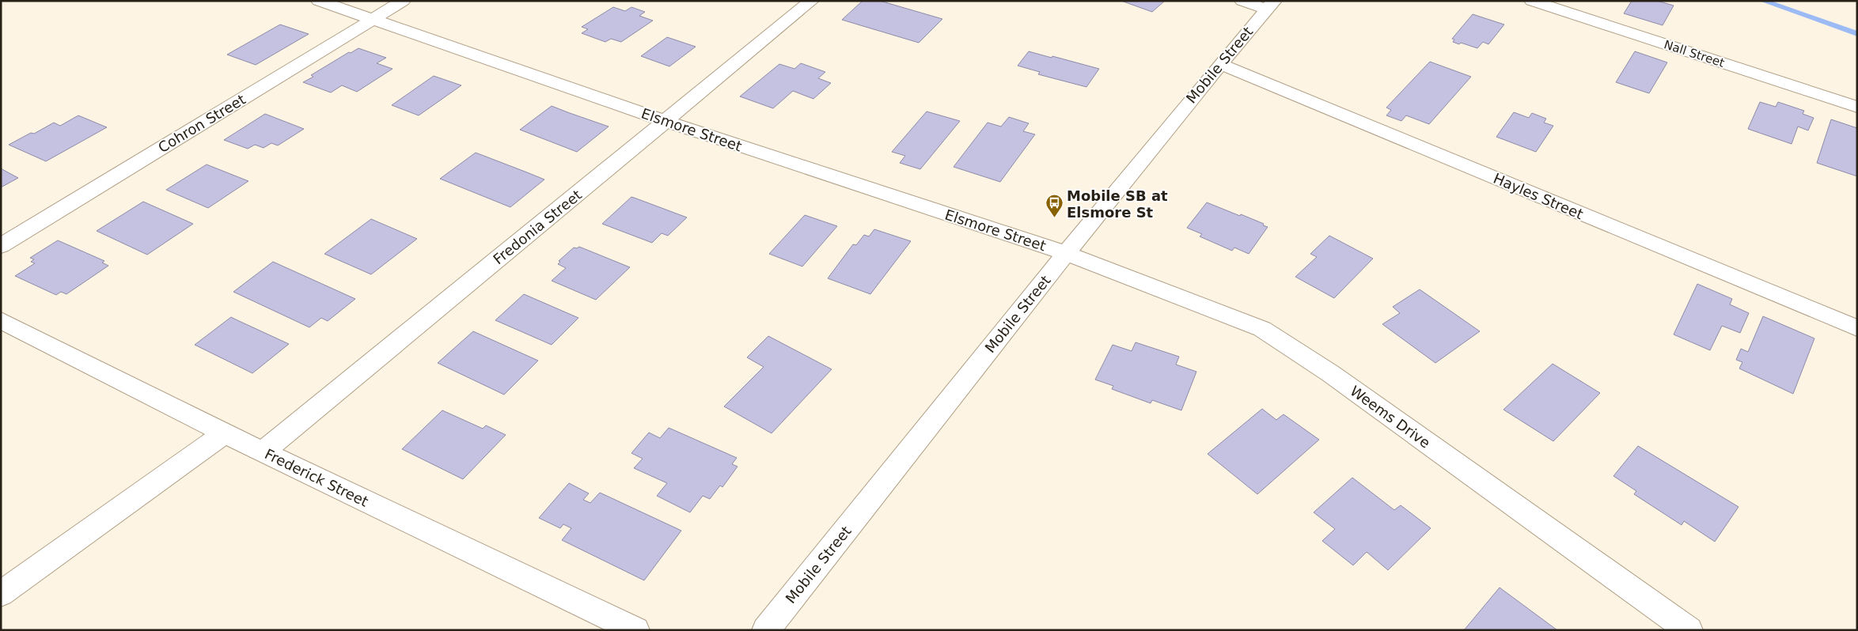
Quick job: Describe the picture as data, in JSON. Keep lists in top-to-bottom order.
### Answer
{
  "streets": {
    "street": [
      "Nall Street",
      "Mobile Street",
      "Cohron Street",
      "Elsmore Street",
      "Hayles Street",
      "Fredonia Street",
      "Weems Drive",
      "Frederick Street"
    ]
  },
  "crossings": [
    ["Mobile Street", "Elsmore Street"],
    ["Mobile Street", "Hayles Street"],
    ["Mobile Street", "Weems Drive"],
    ["Cohron Street", "Elsmore Street"],
    ["Elsmore Street", "Fredonia Street"],
    ["Elsmore Street", "Weems Drive"],
    ["Fredonia Street", "Frederick Street"]
  ],
  "places": {
    "bus stop": ["Mobile SB at Elsmore St"]
  }
}
